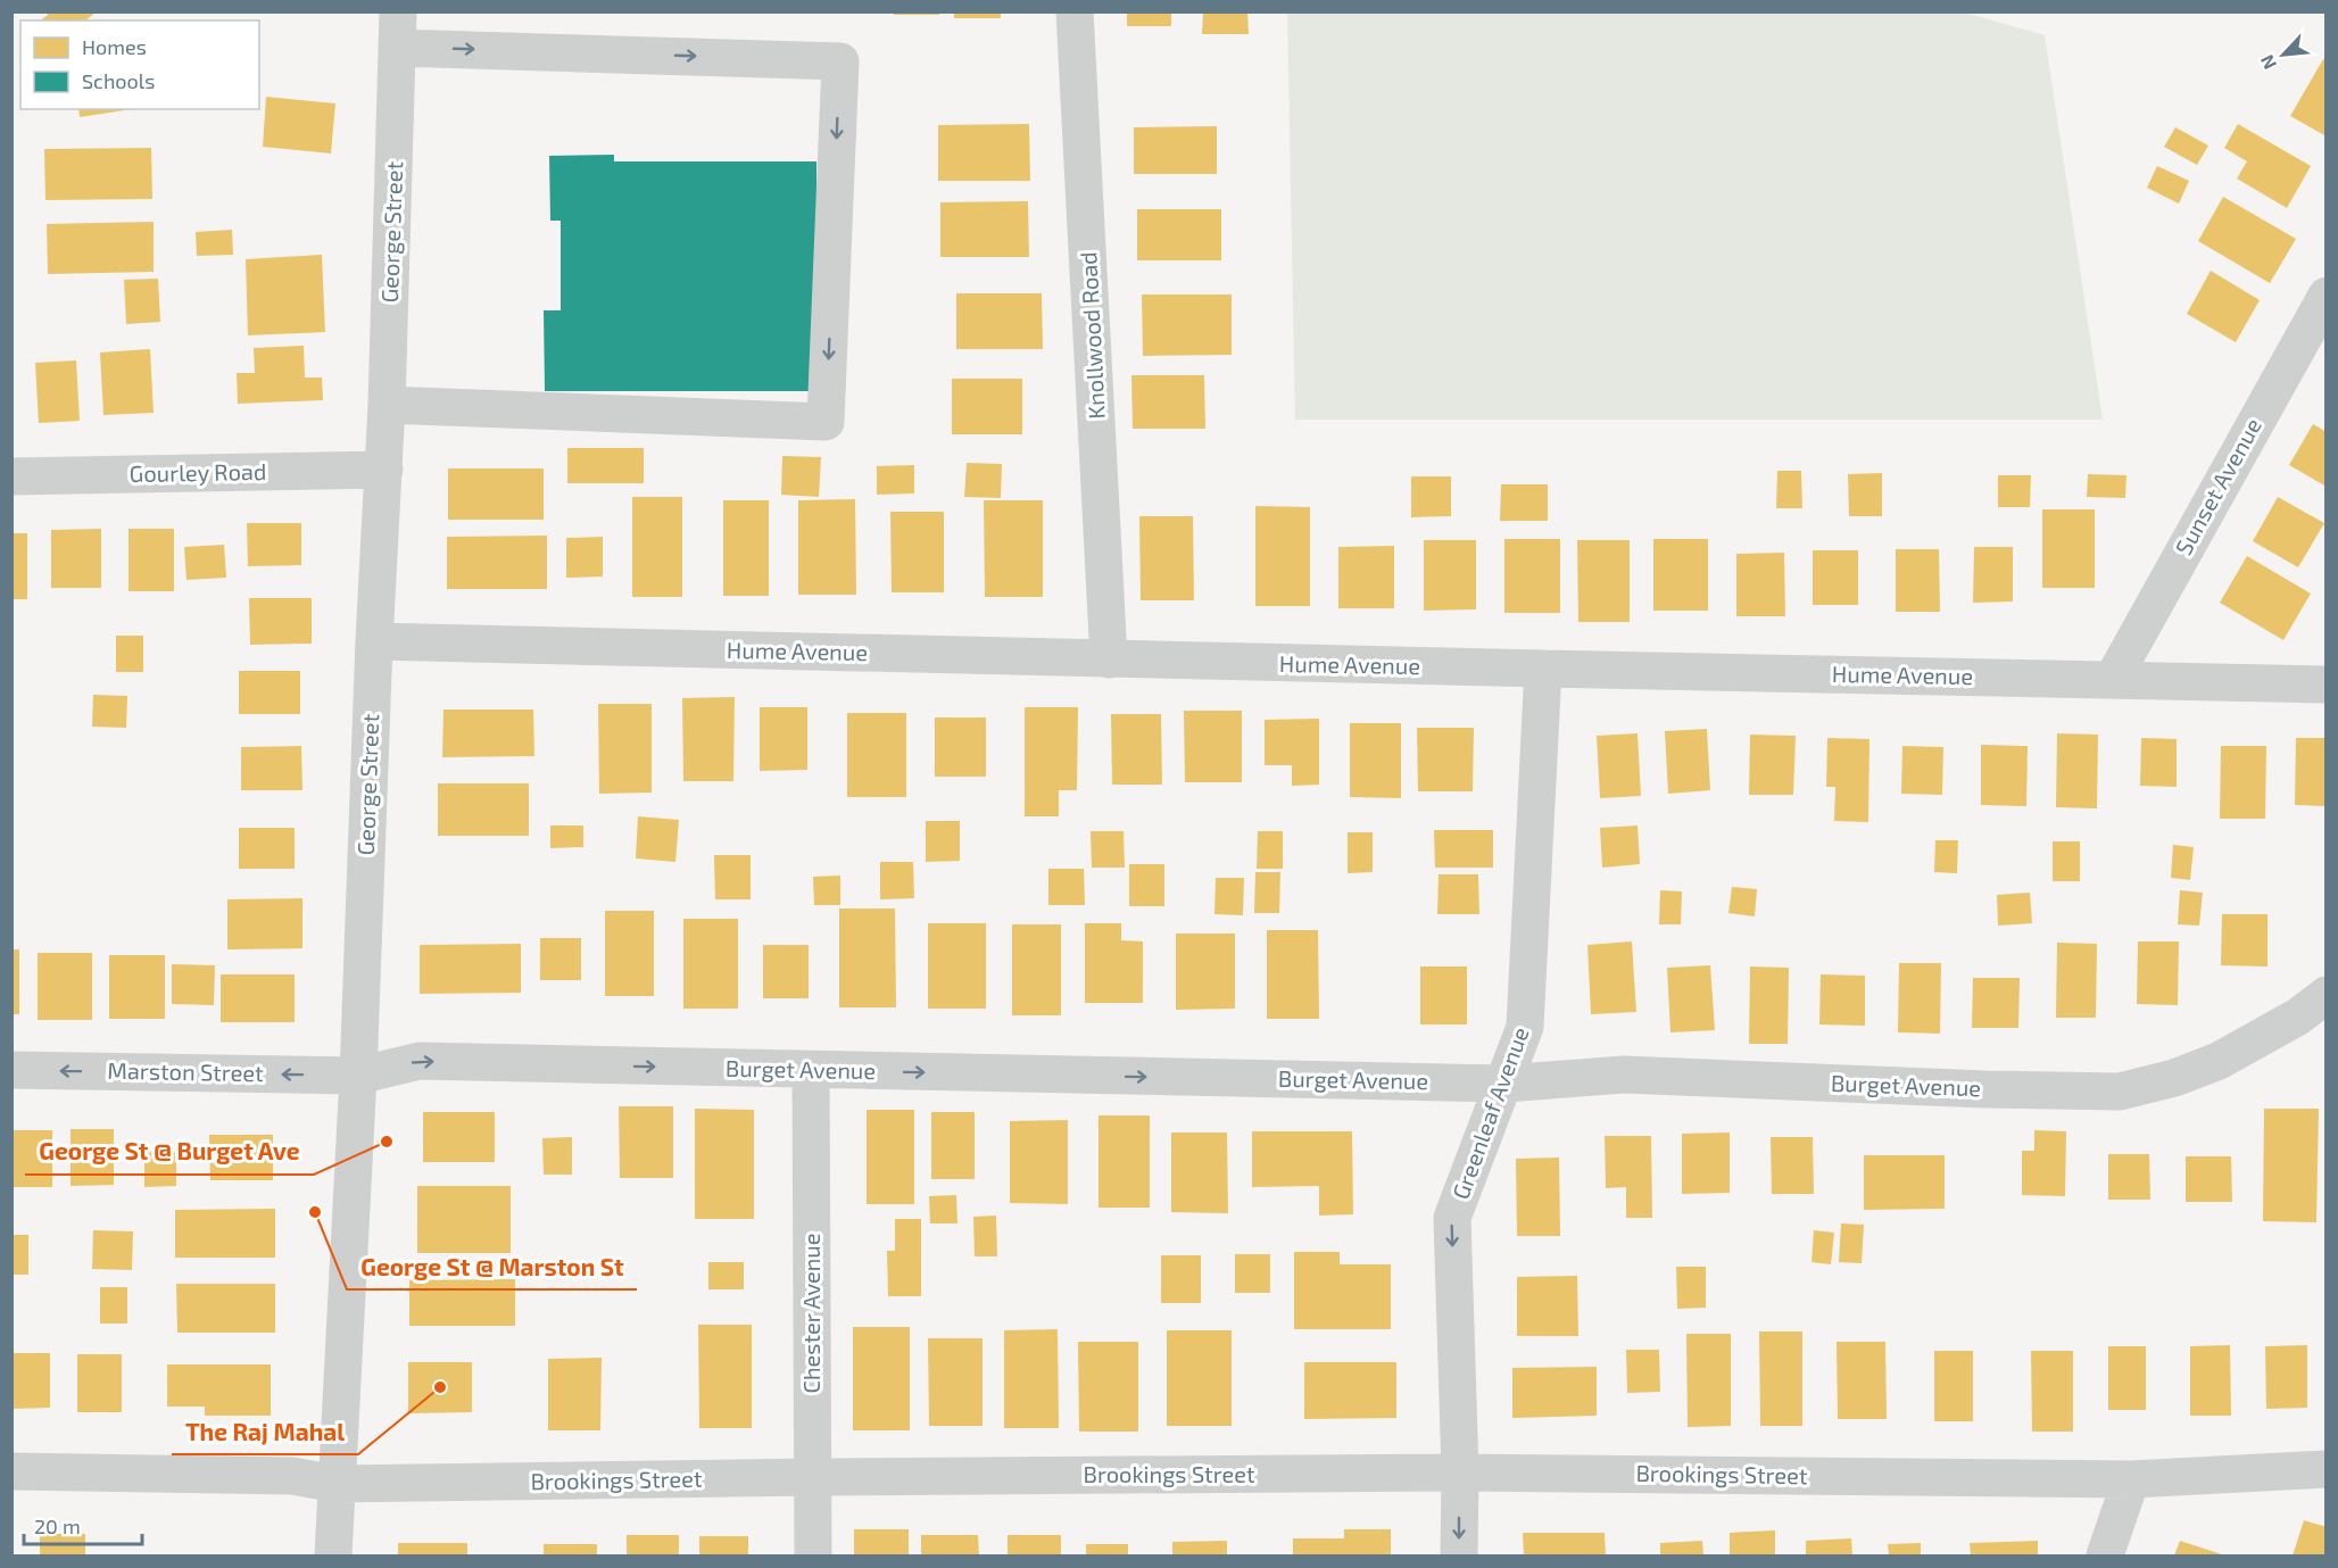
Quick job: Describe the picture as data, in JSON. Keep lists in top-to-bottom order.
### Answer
{
  "streets": {
    "street": [
      "George Street",
      "Knollwood Road",
      "Gourley Road",
      "Sunset Avenue",
      "Hume Avenue",
      "Burget Avenue",
      "Marston Street",
      "Greenleaf Avenue",
      "Chester Avenue",
      "Brookings Street"
    ]
  },
  "crossings": [
    ["George Street", "Gourley Road"],
    ["George Street", "Hume Avenue"],
    ["George Street", "Burget Avenue"],
    ["George Street", "Marston Street"],
    ["George Street", "Brookings Street"],
    ["Knollwood Road", "Hume Avenue"],
    ["Sunset Avenue", "Hume Avenue"],
    ["Hume Avenue", "Greenleaf Avenue"],
    ["Burget Avenue", "Marston Street"],
    ["Burget Avenue", "Greenleaf Avenue"],
    ["Burget Avenue", "Chester Avenue"],
    ["Greenleaf Avenue", "Brookings Street"],
    ["Chester Avenue", "Brookings Street"]
  ],
  "one_way": ["Burget Avenue", "Marston Street", "Greenleaf Avenue"],
  "places": ["George St @ Burget Ave", "George St @ Marston St", "The Raj Mahal"],
  "legend": ["Homes", "Schools"],
  "scale_bar": "20 m",
  "north": "bottom left"
}
